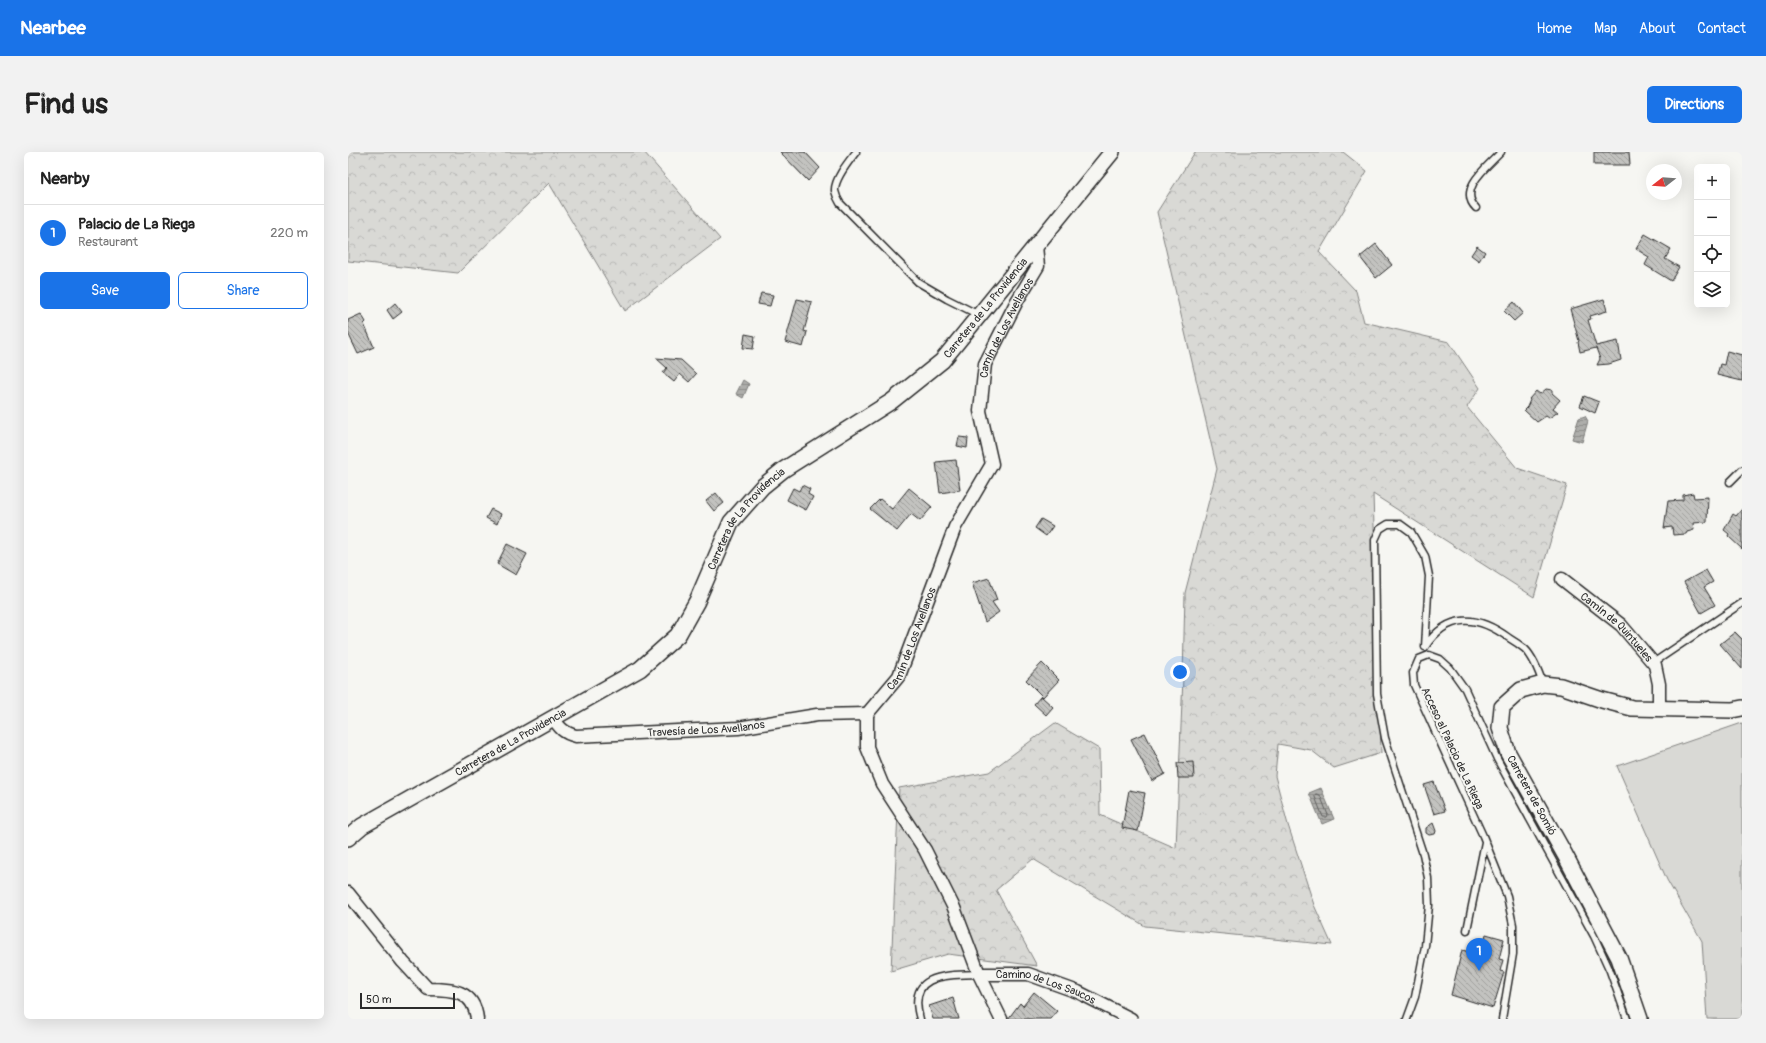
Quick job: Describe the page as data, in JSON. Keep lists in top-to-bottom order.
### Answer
{
  "streets": {
    "street": [
      "Carretera de La Providencia",
      "Camín de Los Avellanos",
      "Camín de Quintueles",
      "Travesía de Los Avellanos",
      "Carretera de Somió",
      "Camino de Los Saucos"
    ],
    "lane": ["Acceso al Palacio de La Riega"]
  },
  "crossings": [
    ["Carretera de La Providencia", "Camín de Los Avellanos"],
    ["Carretera de La Providencia", "Travesía de Los Avellanos"],
    ["Camín de Los Avellanos", "Travesía de Los Avellanos"],
    ["Camín de Quintueles", "Carretera de Somió"]
  ],
  "scale_bar": "50 m",
  "north": "left",
  "page": {
    "header": "Nearbee",
    "nav": [
      "Home",
      "Map",
      "About",
      "Contact"
    ],
    "buttons": [
      "Directions",
      ["Save", "Share"]
    ],
    "title": "Find us",
    "heading": "Nearby",
    "map_buttons": ["+", "−"],
    "list": [
      {
        "mark": "1",
        "name": "Palacio de La Riega",
        "note": "Restaurant",
        "value": "220 m"
      }
    ],
    "pins": "1",
    "scale": "50 m"
  }
}
